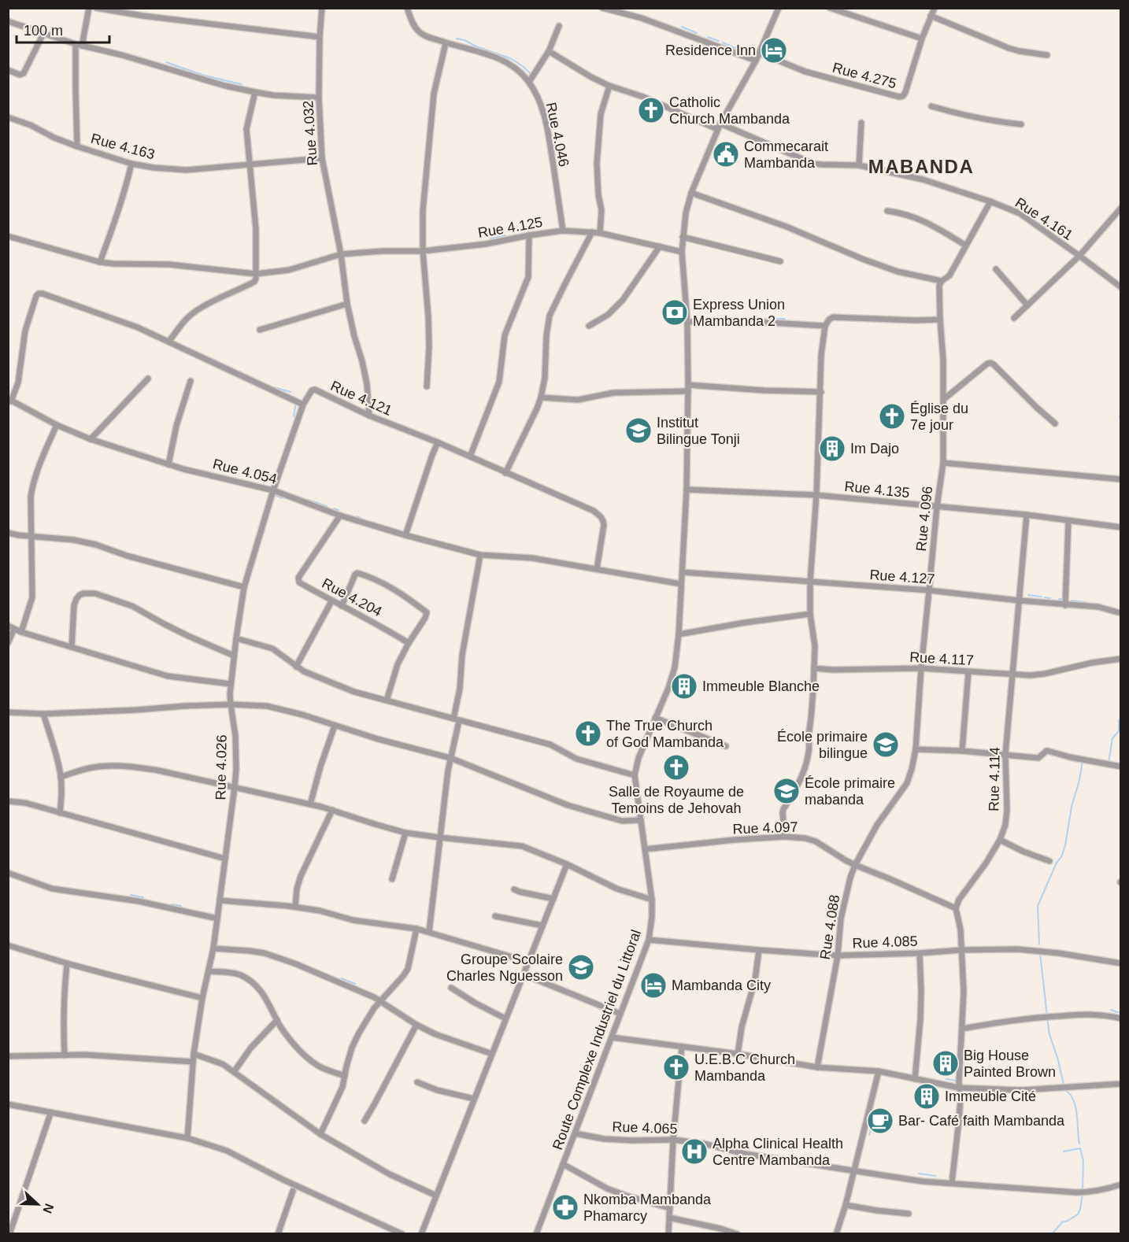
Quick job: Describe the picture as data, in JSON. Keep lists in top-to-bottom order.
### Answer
{
  "streets": {
    "street": [
      "Rue 4.275",
      "Rue 4.032",
      "Rue 4.046",
      "Rue 4.163",
      "Rue 4.161",
      "Rue 4.125",
      "Rue 4.121",
      "Rue 4.054",
      "Rue 4.135",
      "Rue 4.096",
      "Rue 4.127",
      "Rue 4.204",
      "Rue 4.117",
      "Rue 4.026",
      "Rue 4.114",
      "Rue 4.097",
      "Rue 4.088",
      "Rue 4.085",
      "Route Complexe Industriel du Littoral",
      "Rue 4.065"
    ]
  },
  "crossings": [
    ["Rue 4.032", "Rue 4.163"],
    ["Rue 4.032", "Rue 4.125"],
    ["Rue 4.032", "Rue 4.121"],
    ["Rue 4.046", "Rue 4.125"],
    ["Rue 4.121", "Rue 4.054"],
    ["Rue 4.121", "Rue 4.026"],
    ["Rue 4.054", "Rue 4.204"],
    ["Rue 4.054", "Rue 4.026"],
    ["Rue 4.135", "Rue 4.096"],
    ["Rue 4.135", "Rue 4.114"],
    ["Rue 4.096", "Rue 4.127"],
    ["Rue 4.096", "Rue 4.117"],
    ["Rue 4.096", "Rue 4.088"],
    ["Rue 4.127", "Rue 4.114"],
    ["Rue 4.117", "Rue 4.114"],
    ["Rue 4.114", "Rue 4.097"],
    ["Rue 4.097", "Rue 4.088"],
    ["Rue 4.097", "Route Complexe Industriel du Littoral"],
    ["Rue 4.088", "Rue 4.085"],
    ["Rue 4.085", "Route Complexe Industriel du Littoral"],
    ["Route Complexe Industriel du Littoral", "Rue 4.065"]
  ],
  "districts": ["MABANDA"],
  "places": {
    "hotel": ["Residence Inn", "Mambanda City"],
    "church": [
      "Catholic Church Mambanda",
      "Église du 7e jour",
      "The True Church of God Mambanda",
      "Salle de Royaume de Temoins de Jehovah",
      "U.E.B.C Church Mambanda"
    ],
    "public building": ["Commecarait Mambanda"],
    "bank": ["Express Union Mambanda 2"],
    "school or university": [
      "Institut Bilingue Tonji",
      "École primaire bilingue",
      "École primaire mabanda",
      "Groupe Scolaire Charles Nguesson"
    ],
    "building": [
      "Im Dajo",
      "Immeuble Blanche",
      "Big House Painted Brown",
      "Immeuble Cité"
    ],
    "cafe": ["Bar- Café faith Mambanda"],
    "hospital": ["Alpha Clinical Health Centre Mambanda"],
    "pharmacy": ["Nkomba Mambanda Phamarcy"]
  },
  "scale_bar": "100 m",
  "north": "right"
}
